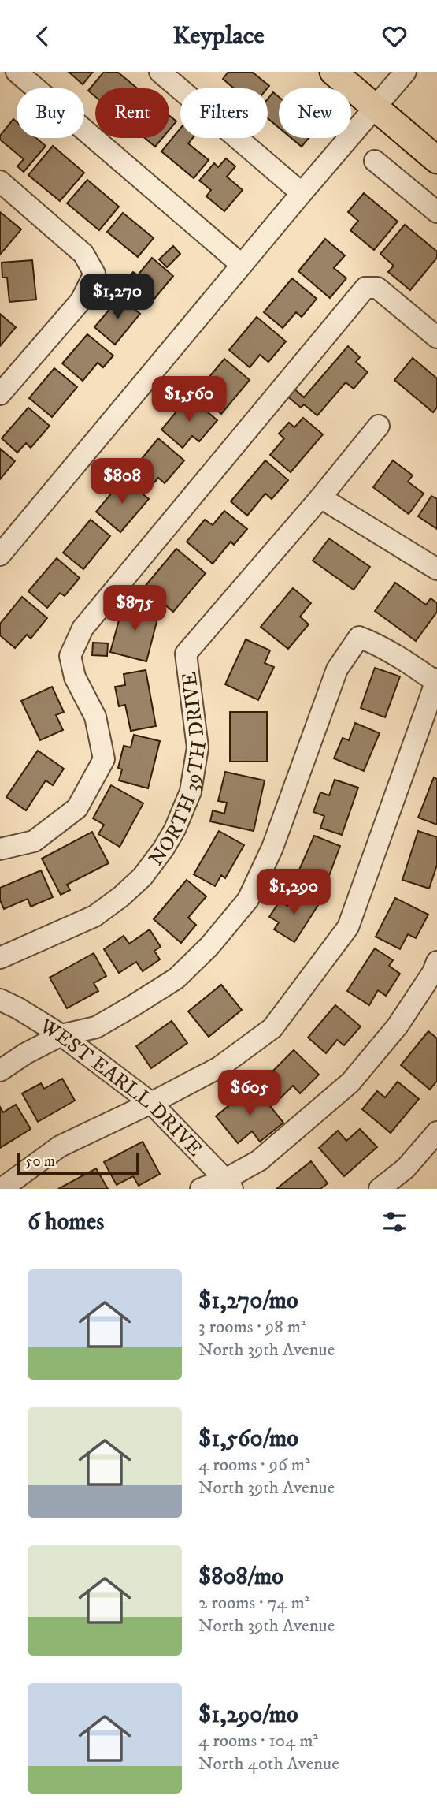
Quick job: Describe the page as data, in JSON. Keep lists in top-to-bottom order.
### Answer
{
  "streets": {
    "street": ["NORTH 39TH DRIVE", "WEST EARLL DRIVE"]
  },
  "scale_bar": "50 m",
  "page": {
    "header": "Keyplace",
    "chip": [
      "Buy",
      "Rent",
      "Filters",
      "New"
    ],
    "price": [
      "$1,270",
      "$1,560",
      "$808",
      "$875",
      "$1,290",
      "$605"
    ],
    "scale": "50 m",
    "heading": "6 homes",
    "list": [
      {
        "name": "$1,270/mo",
        "note": "3 rooms · 98 m² · North 39th Avenue"
      },
      {
        "name": "$1,560/mo",
        "note": "4 rooms · 96 m² · North 39th Avenue"
      },
      {
        "name": "$808/mo",
        "note": "2 rooms · 74 m² · North 39th Avenue"
      },
      {
        "name": "$1,290/mo",
        "note": "4 rooms · 104 m² · North 40th Avenue"
      }
    ]
  }
}
